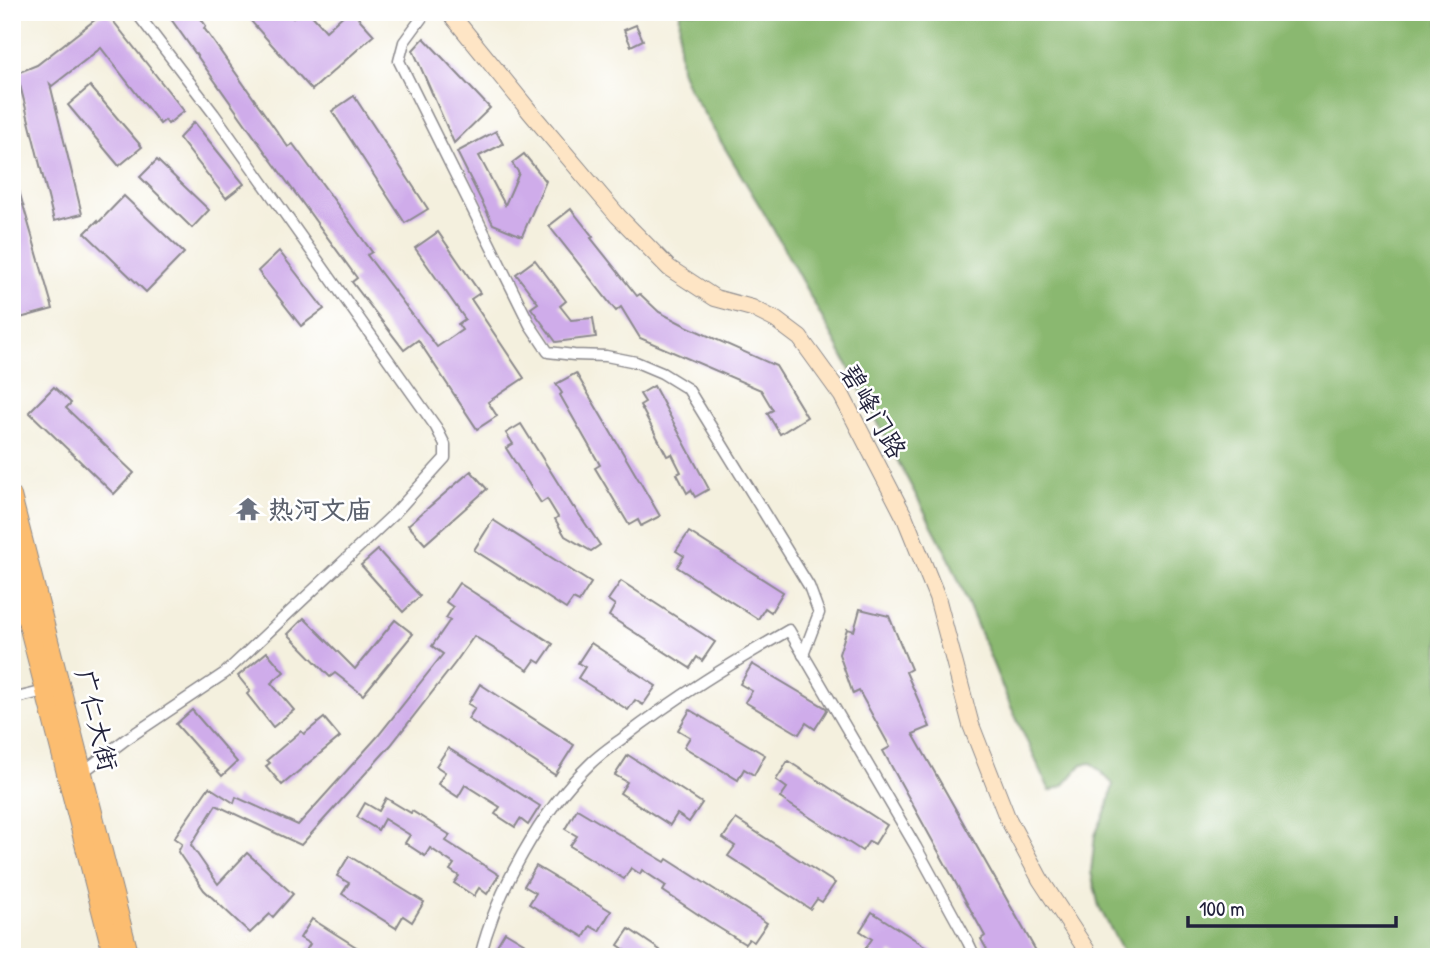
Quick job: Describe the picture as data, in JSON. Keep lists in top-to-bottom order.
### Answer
{
  "streets": {
    "main road": ["广仁大街"],
    "street": ["碧峰门路"]
  },
  "places": {
    "temple": ["热河文庙"]
  },
  "scale_bar": "100 m"
}
